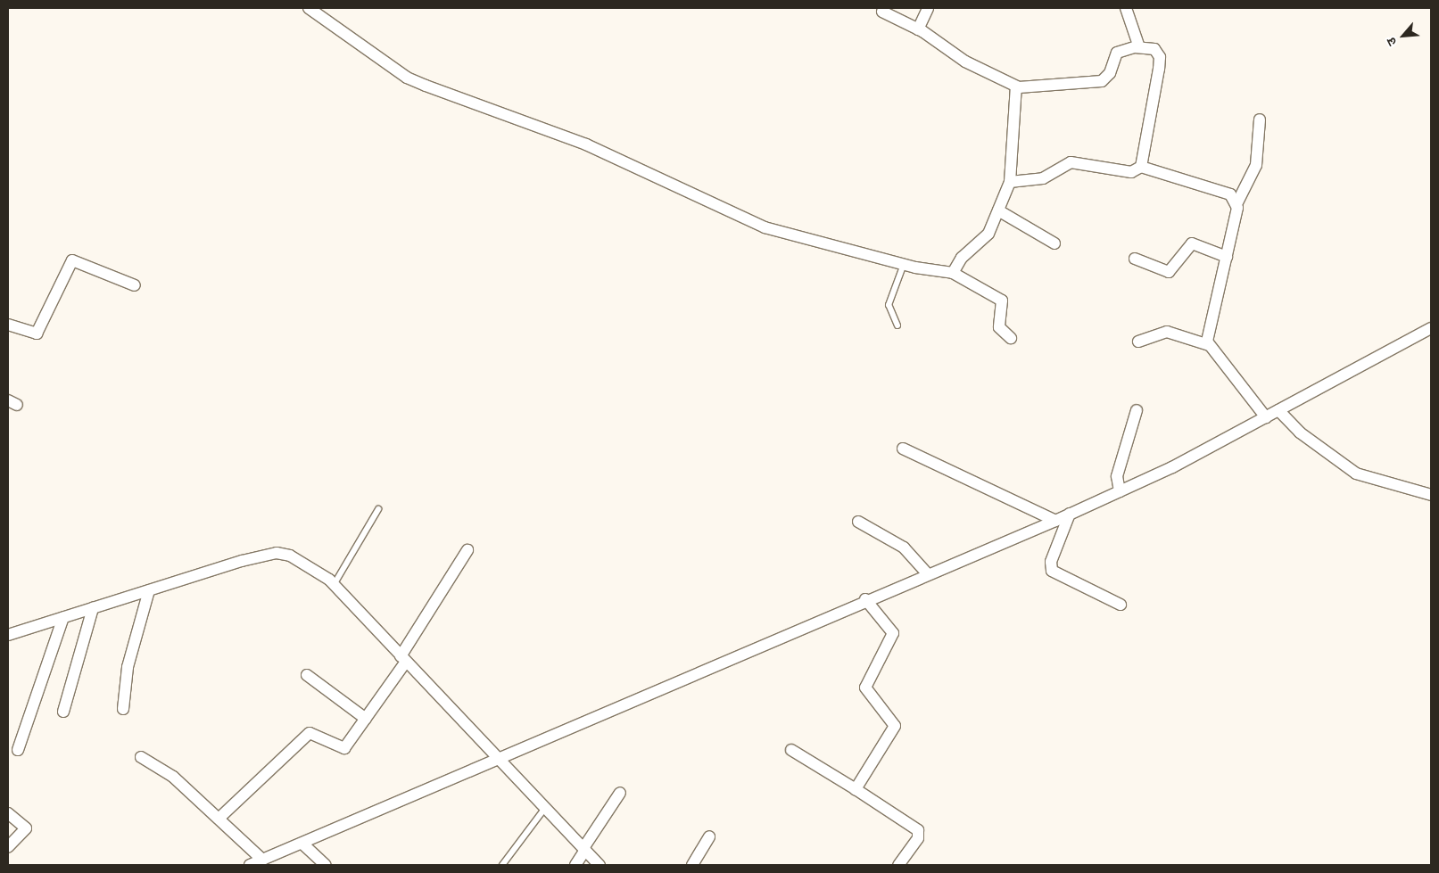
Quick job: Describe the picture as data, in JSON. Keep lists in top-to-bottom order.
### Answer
{
  "north": "bottom left"
}
